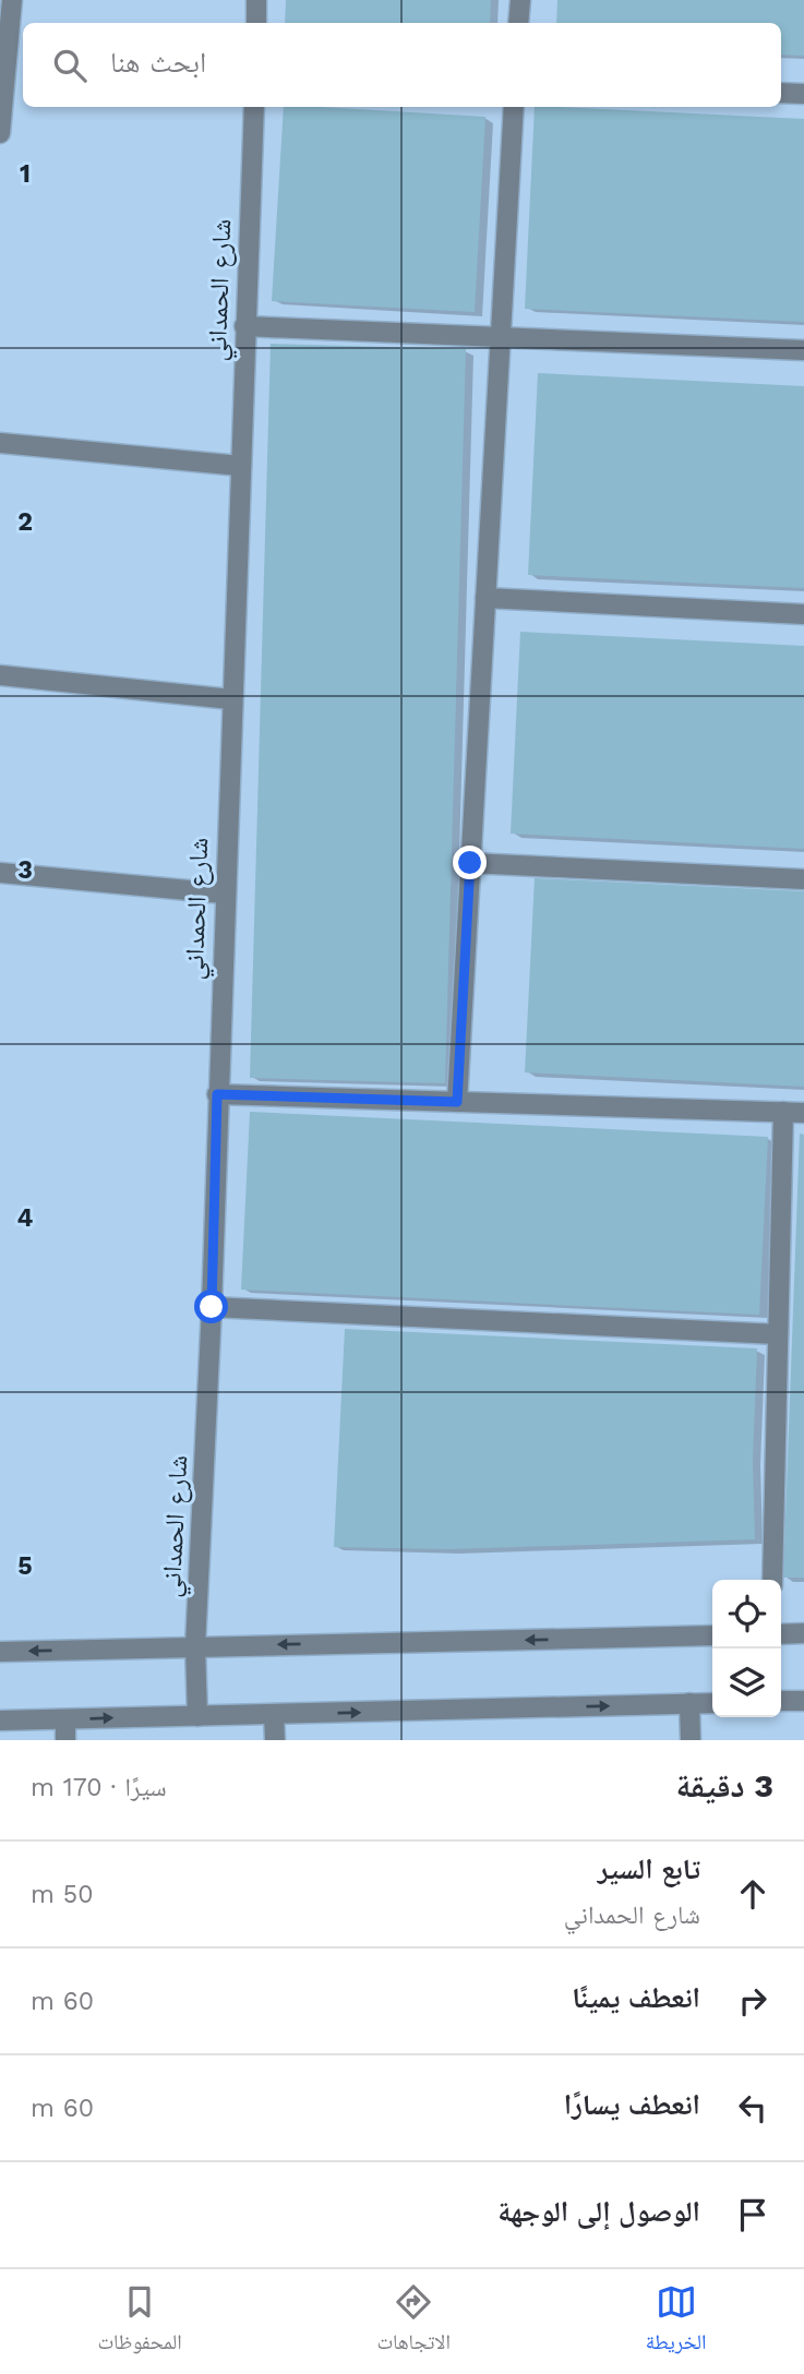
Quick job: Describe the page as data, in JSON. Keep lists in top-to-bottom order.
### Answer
{
  "streets": {
    "street": ["شارع الحمداني"]
  },
  "page": {
    "search": "ابحث هنا",
    "heading": ["3 دقيقة", "سيرًا · 170 m"],
    "list": [
      ["تابع السير", "شارع الحمداني", "50 m"],
      ["انعطف يمينًا", "60 m"],
      ["انعطف يسارًا", "60 m"],
      "الوصول إلى الوجهة"
    ],
    "nav": ["الخريطة", "الاتجاهات", "المحفوظات"]
  },
  "grid": {
    "rows": [
      "1",
      "2",
      "3",
      "4",
      "5"
    ]
  }
}
